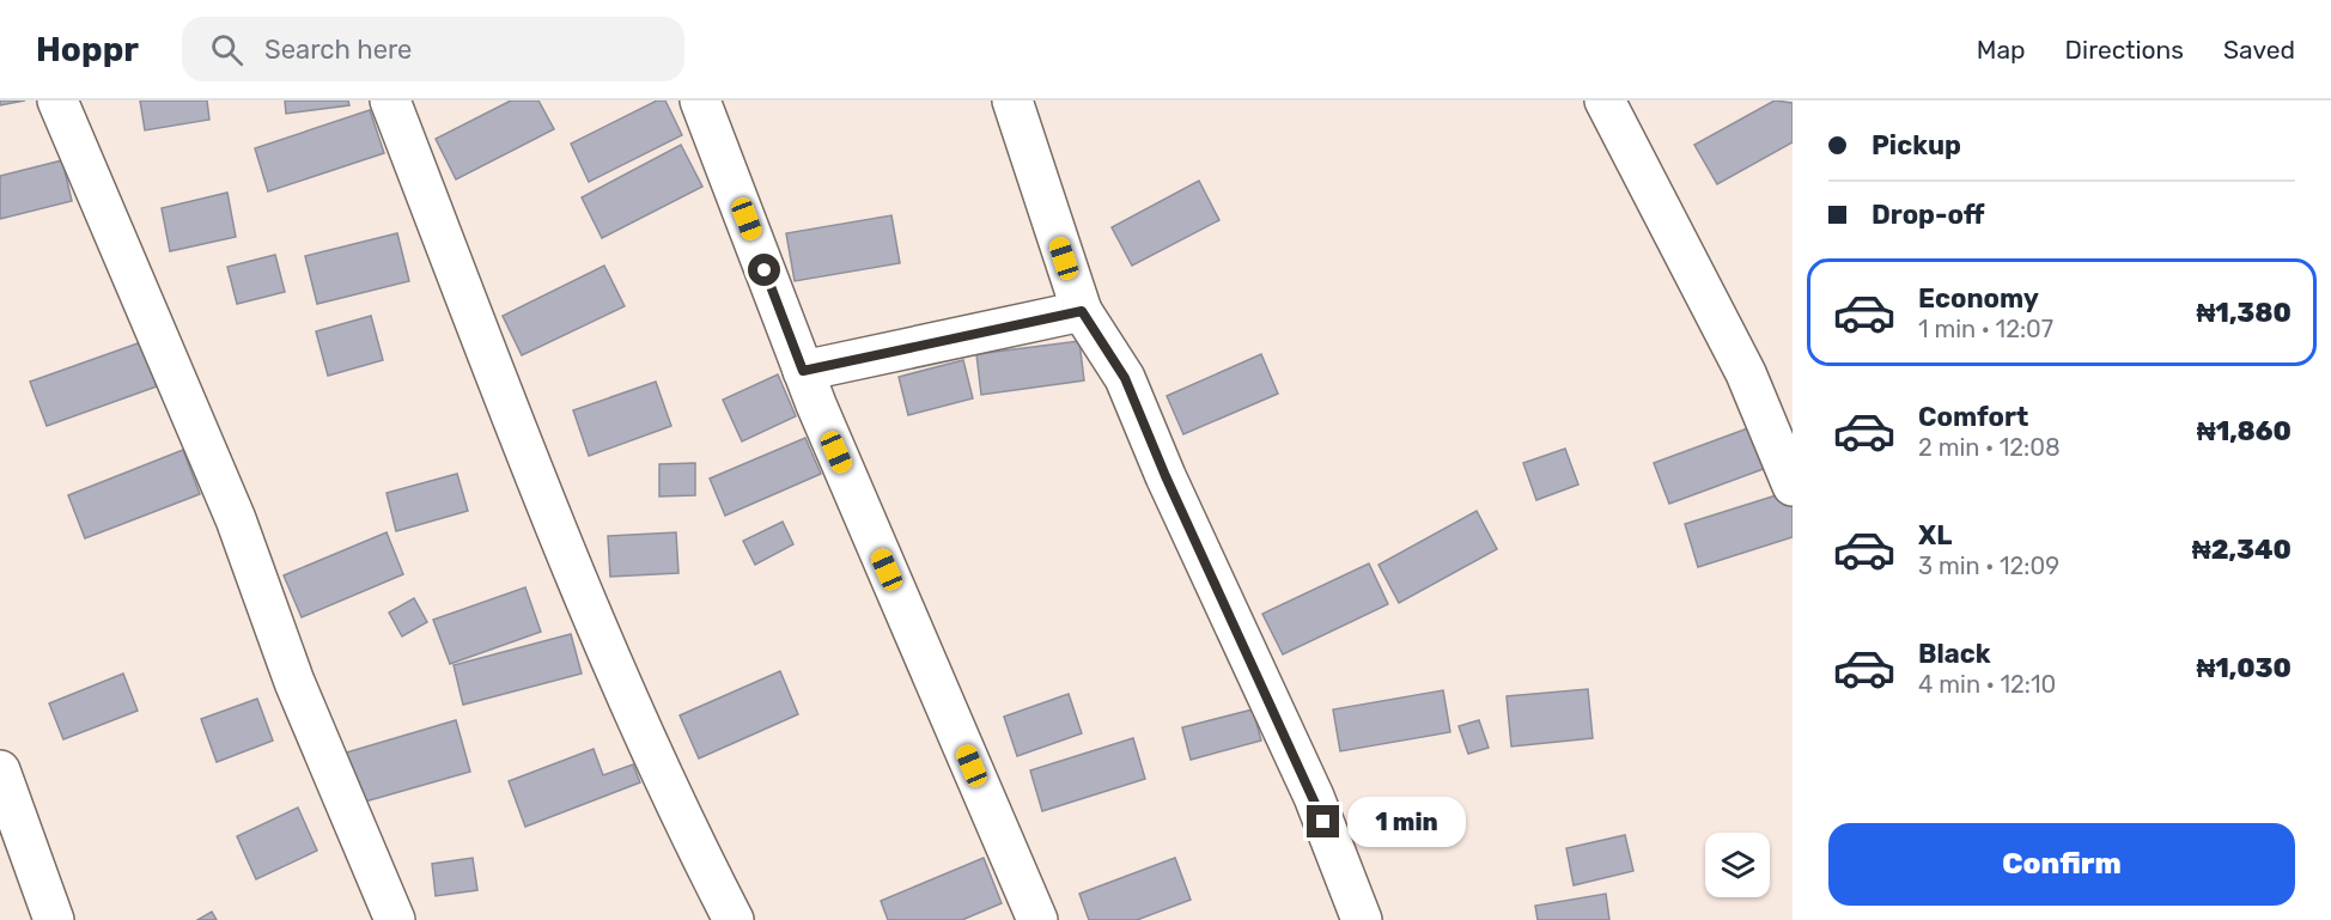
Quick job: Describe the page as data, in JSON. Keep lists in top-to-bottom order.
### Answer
{
  "page": {
    "header": "Hoppr",
    "search": "Search here",
    "nav": ["Map", "Directions", "Saved"],
    "banner": ["Pickup", "Drop-off"],
    "list": [
      {
        "name": "Economy",
        "note": "1 min · 12:07",
        "value": "₦1,380"
      },
      {
        "name": "Comfort",
        "note": "2 min · 12:08",
        "value": "₦1,860"
      },
      {
        "name": "XL",
        "note": "3 min · 12:09",
        "value": "₦2,340"
      },
      {
        "name": "Black",
        "note": "4 min · 12:10",
        "value": "₦1,030"
      }
    ],
    "bubble": "1 min",
    "buttons": "Confirm"
  }
}
